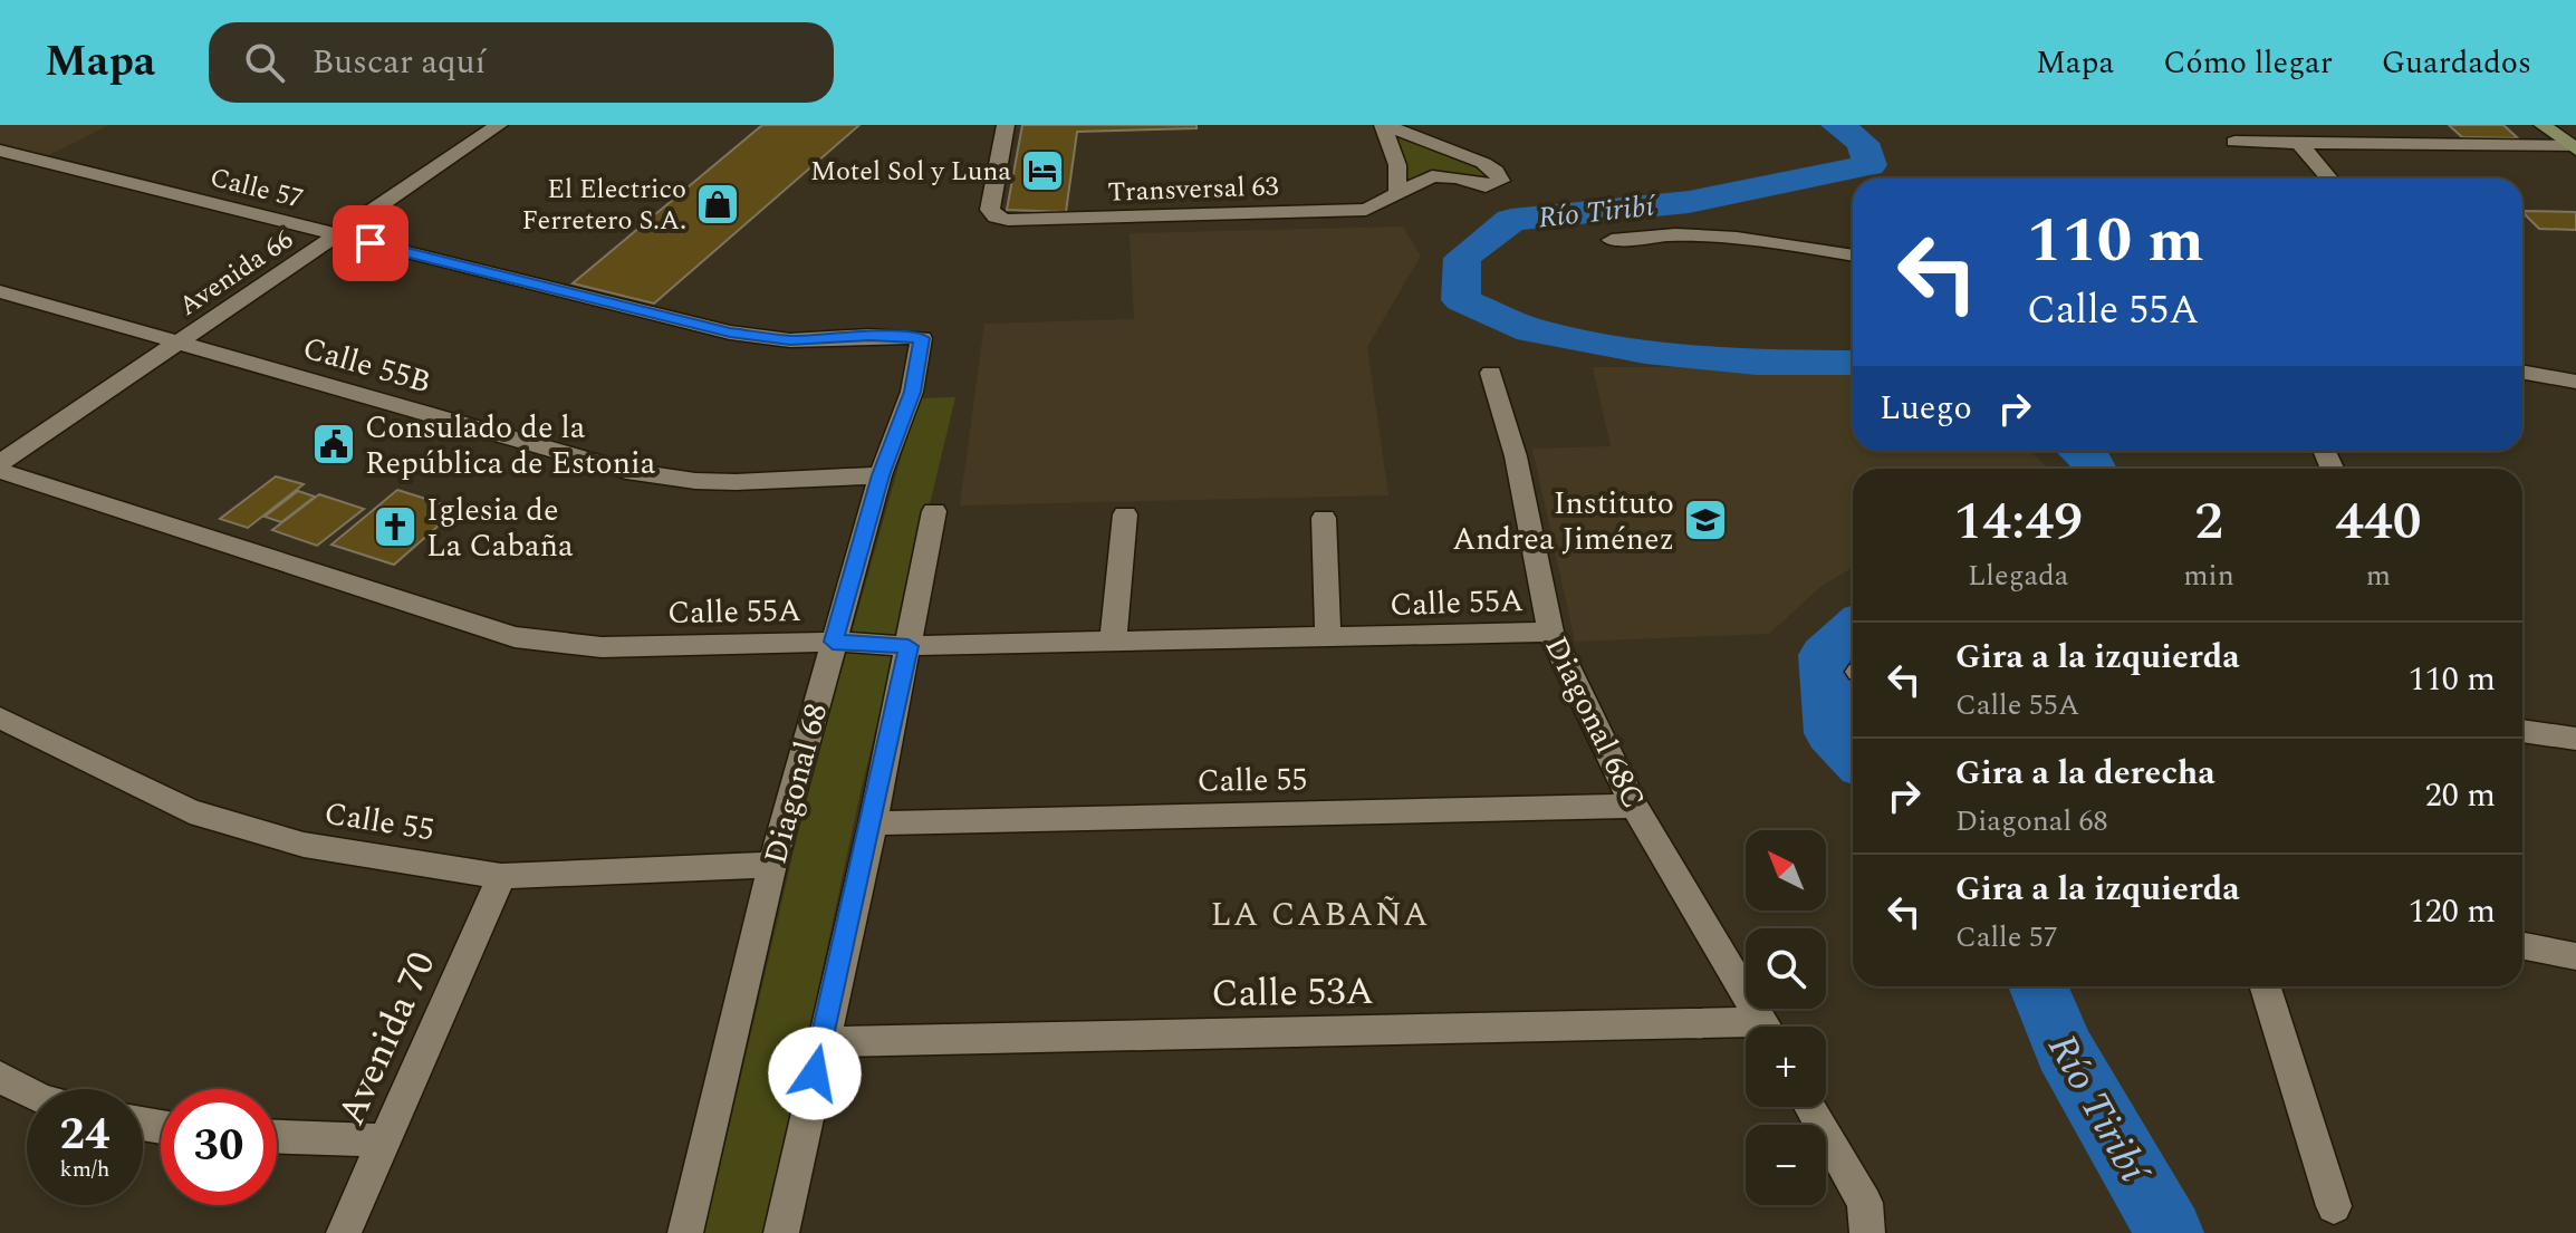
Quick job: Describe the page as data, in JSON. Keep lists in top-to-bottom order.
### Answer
{
  "streets": {
    "street": [
      "Calle 57",
      "Transversal 63",
      "Avenida 66",
      "Calle 55B",
      "Calle 55A",
      "Diagonal 68C",
      "Calle 55",
      "Diagonal 68",
      "Calle 53A",
      "Avenida 70"
    ]
  },
  "crossings": [
    ["Calle 57", "Avenida 66"],
    ["Calle 57", "Diagonal 68"],
    ["Avenida 66", "Calle 55B"],
    ["Calle 55B", "Diagonal 68"],
    ["Calle 55A", "Diagonal 68C"],
    ["Calle 55A", "Diagonal 68"],
    ["Diagonal 68C", "Calle 55"],
    ["Calle 55", "Diagonal 68"],
    ["Calle 55", "Avenida 70"]
  ],
  "districts": ["LA CABAÑA"],
  "water": ["Río Tiribí"],
  "places": {
    "hotel": ["Motel Sol y Luna"],
    "shop": ["El Electrico Ferretero S.A."],
    "public building": ["Consulado de la República de Estonia"],
    "school or university": ["Instituto Andrea Jiménez"],
    "church": ["Iglesia de La Cabaña"]
  },
  "north": "top left",
  "page": {
    "header": "Mapa",
    "search": "Buscar aquí",
    "nav": ["Mapa", "Cómo llegar", "Guardados"],
    "turn": ["110 m", "Calle 55A"],
    "then": "Luego",
    "eta": [
      "14:49",
      "Llegada",
      "2",
      "min",
      "440",
      "m"
    ],
    "list": [
      {
        "name": "Gira a la izquierda",
        "note": "Calle 55A",
        "value": "110 m"
      },
      {
        "name": "Gira a la derecha",
        "note": "Diagonal 68",
        "value": "20 m"
      },
      {
        "name": "Gira a la izquierda",
        "note": "Calle 57",
        "value": "120 m"
      }
    ],
    "map_buttons": ["+", "−"],
    "speed": "24 km/h",
    "limit": "30"
  }
}
